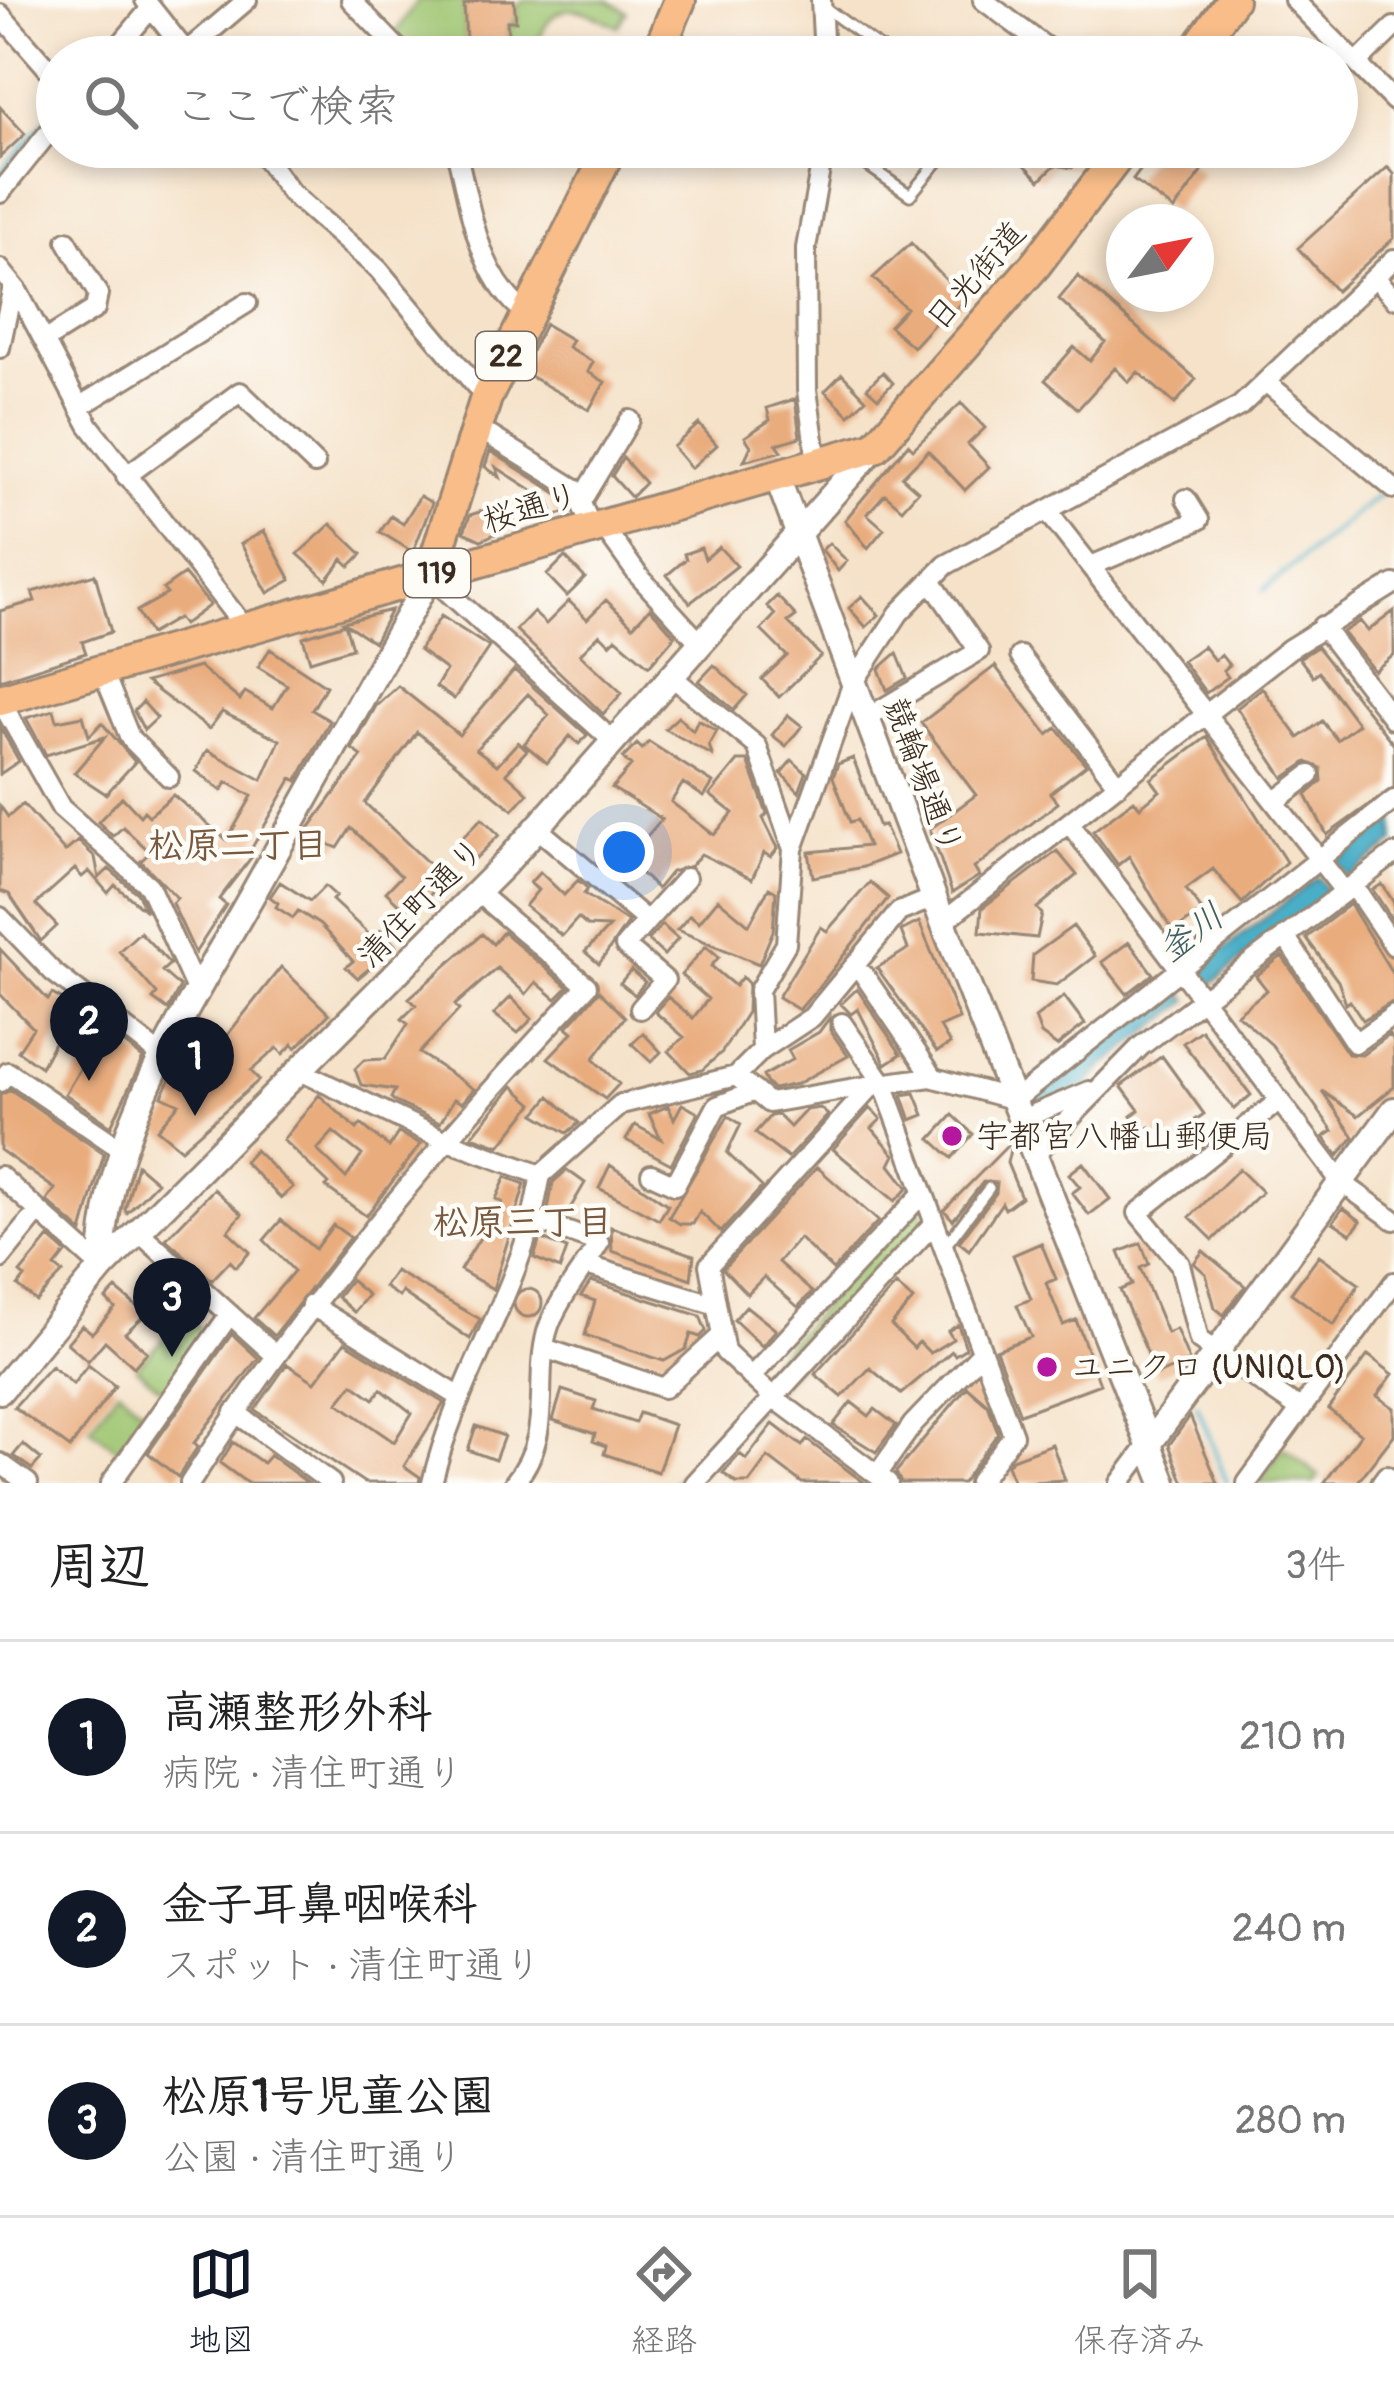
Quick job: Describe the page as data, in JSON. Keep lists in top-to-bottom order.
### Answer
{
  "streets": {
    "main road": [
      "日光街道",
      "22",
      "桜通り",
      "119"
    ],
    "street": ["競輪場通り", "清住町通り"]
  },
  "crossings": [
    ["日光街道", "桜通り"],
    ["日光街道", "清住町通り"],
    ["22", "桜通り"],
    ["桜通り", "競輪場通り"],
    ["桜通り", "清住町通り"],
    ["競輪場通り", "清住町通り"]
  ],
  "districts": ["松原二丁目", "松原三丁目"],
  "water": ["釜川"],
  "places": ["宇都宮八幡山郵便局", "ユニクロ (UNIQLO)"],
  "north": "top right",
  "page": {
    "search": "ここで検索",
    "pins": ["2", "1", "3"],
    "heading": ["周辺", "3件"],
    "list": [
      {
        "mark": "1",
        "name": "高瀬整形外科",
        "note": "病院 · 清住町通り",
        "value": "210 m"
      },
      {
        "mark": "2",
        "name": "金子耳鼻咽喉科",
        "note": "スポット · 清住町通り",
        "value": "240 m"
      },
      {
        "mark": "3",
        "name": "松原1号児童公園",
        "note": "公園 · 清住町通り",
        "value": "280 m"
      }
    ],
    "nav": ["地図", "経路", "保存済み"]
  }
}
